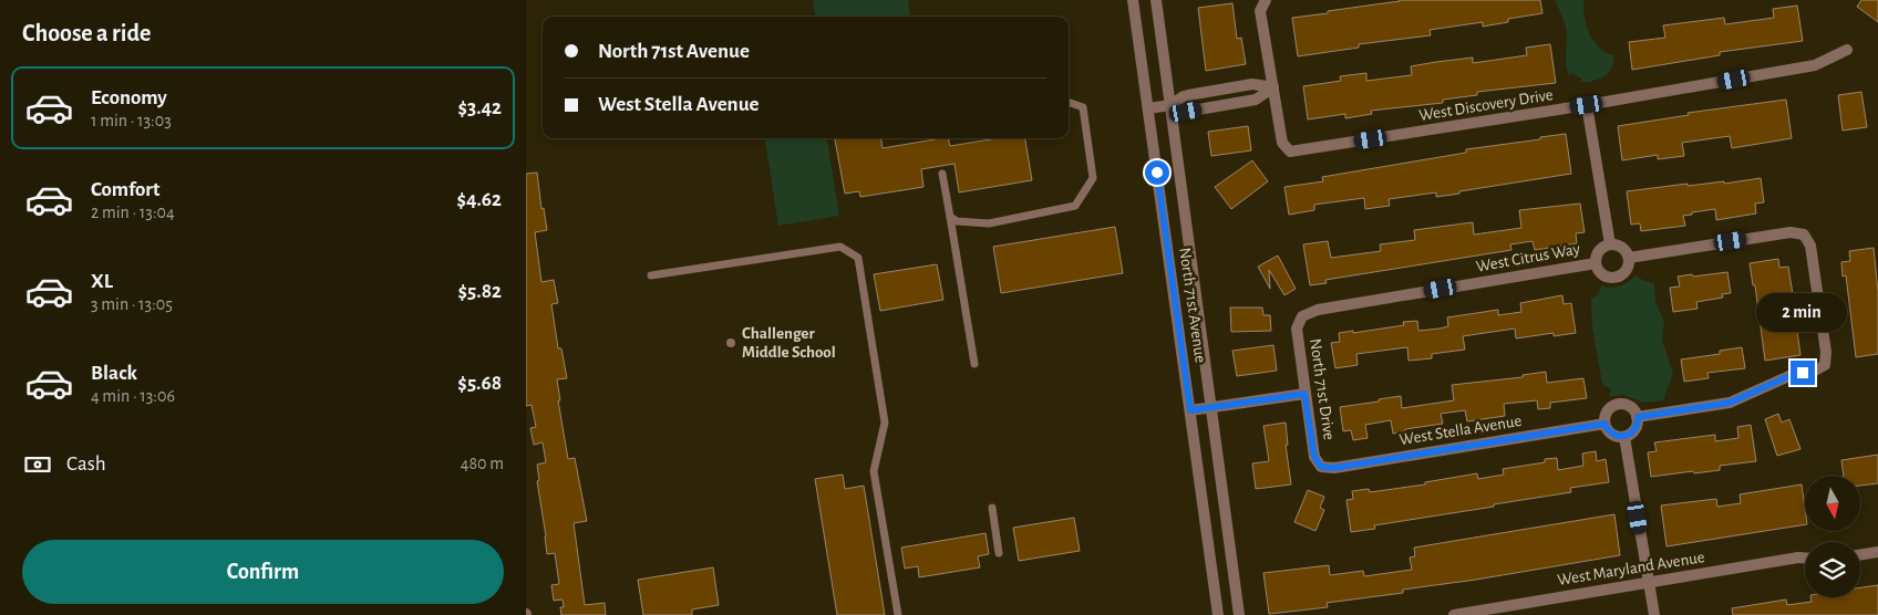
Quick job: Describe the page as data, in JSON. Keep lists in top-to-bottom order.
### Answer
{
  "streets": {
    "street": [
      "West Discovery Drive",
      "West Citrus Way",
      "North 71st Avenue",
      "North 71st Drive",
      "West Stella Avenue",
      "West Maryland Avenue"
    ]
  },
  "crossings": [
    ["West Citrus Way", "North 71st Drive"],
    ["North 71st Drive", "West Stella Avenue"]
  ],
  "places": ["Challenger Middle School"],
  "north": "bottom",
  "page": {
    "heading": "Choose a ride",
    "banner": ["North 71st Avenue", "West Stella Avenue"],
    "list": [
      {
        "name": "Economy",
        "note": "1 min · 13:03",
        "value": "$3.42"
      },
      {
        "name": "Comfort",
        "note": "2 min · 13:04",
        "value": "$4.62"
      },
      {
        "name": "XL",
        "note": "3 min · 13:05",
        "value": "$5.82"
      },
      {
        "name": "Black",
        "note": "4 min · 13:06",
        "value": "$5.68"
      }
    ],
    "bubble": "2 min",
    "pay": ["Cash", "480 m"],
    "buttons": "Confirm"
  }
}
